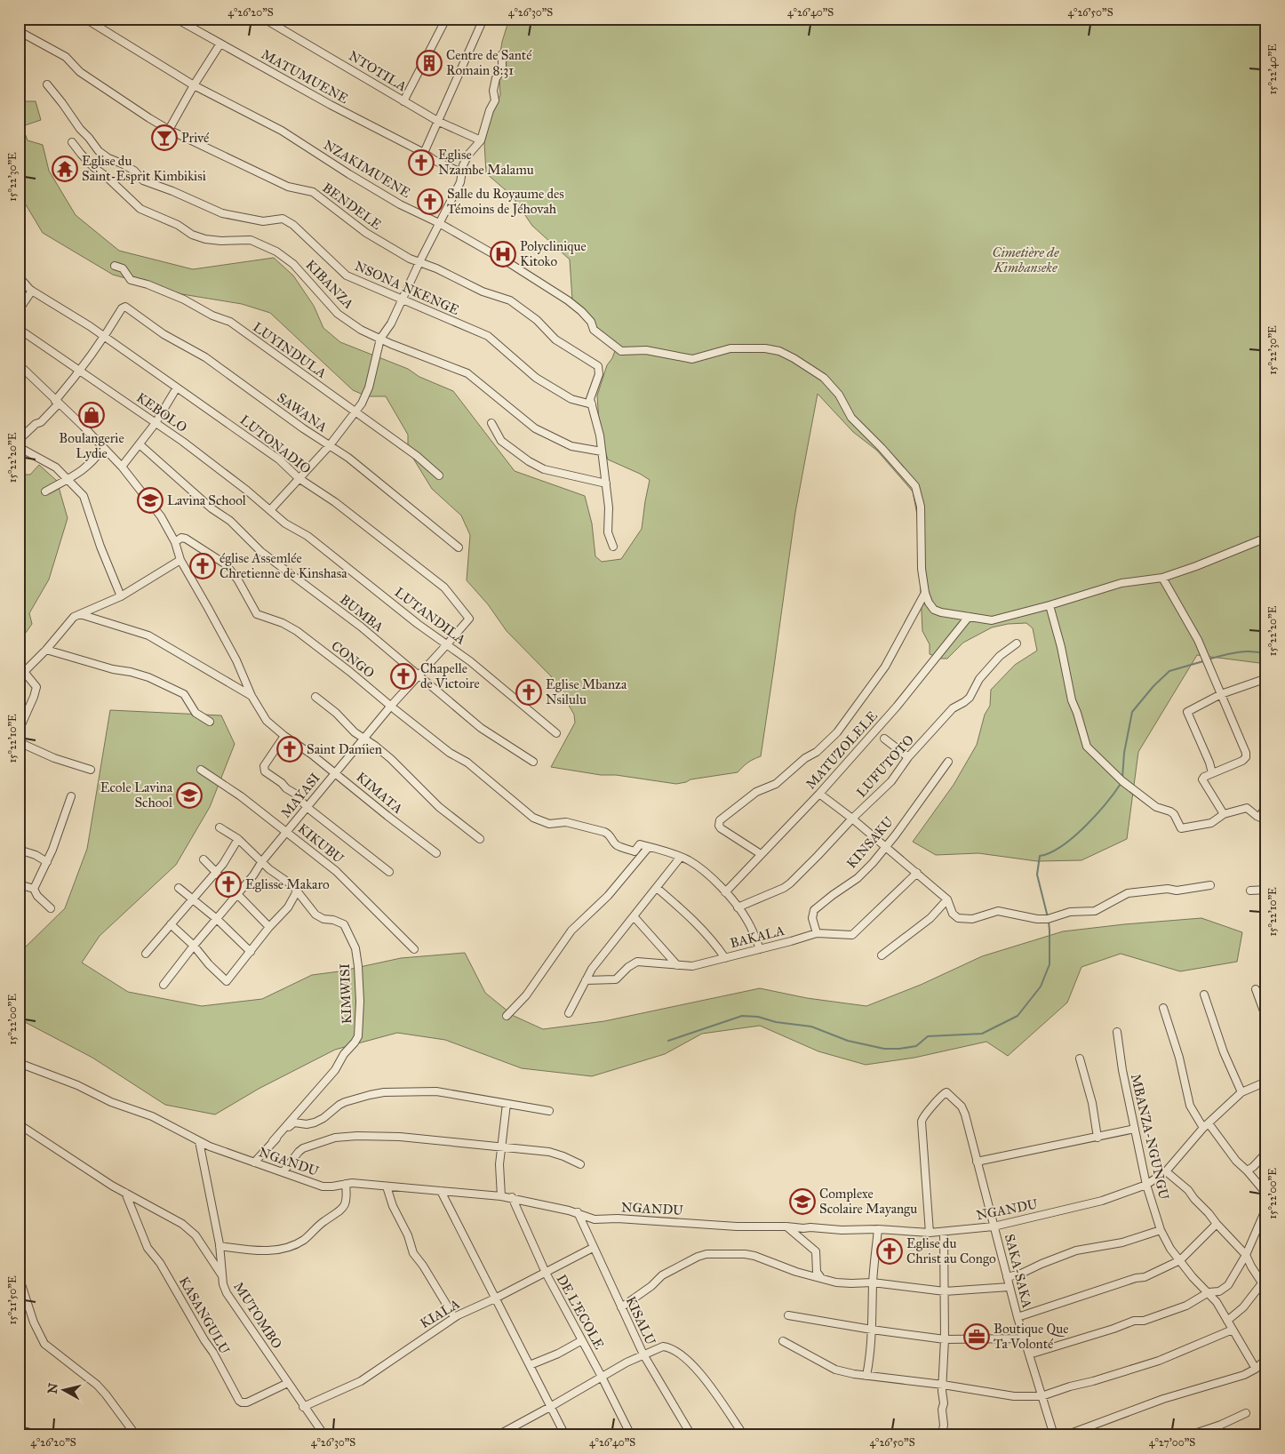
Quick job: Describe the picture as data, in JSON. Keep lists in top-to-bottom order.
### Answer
{
  "streets": {
    "street": [
      "NTOTILA",
      "MATUMUENE",
      "NZAKIMUENE",
      "BENDELE",
      "KIBANZA",
      "NSONA NKENGE",
      "LUYINDULA",
      "KEBOLO",
      "SAWANA",
      "LUTONADIO",
      "BUMBA",
      "LUTANDILA",
      "CONGO",
      "MATUZOLELE",
      "LUFUTOTO",
      "KIMATA",
      "MAYASI",
      "KINSAKU",
      "KIKUBU",
      "BAKALA",
      "KIMWISI",
      "MBANZA-NGUNGU",
      "NGANDU",
      "SAKA-SAKA",
      "DE L'ECOLE",
      "KIALA",
      "KASANGULU",
      "MUTOMBO",
      "KISALU"
    ]
  },
  "crossings": [
    ["BENDELE", "NSONA NKENGE"],
    ["KEBOLO", "LUTANDILA"],
    ["SAWANA", "LUTONADIO"],
    ["LUTONADIO", "MAYASI"],
    ["BUMBA", "MAYASI"],
    ["LUTANDILA", "MAYASI"],
    ["CONGO", "KIMATA"],
    ["CONGO", "MAYASI"],
    ["KIMATA", "MAYASI"],
    ["MAYASI", "KIKUBU"],
    ["MAYASI", "KIMWISI"],
    ["KINSAKU", "BAKALA"],
    ["MBANZA-NGUNGU", "NGANDU"],
    ["NGANDU", "SAKA-SAKA"],
    ["NGANDU", "DE L'ECOLE"],
    ["NGANDU", "MUTOMBO"],
    ["NGANDU", "KISALU"],
    ["DE L'ECOLE", "KIALA"],
    ["KIALA", "MUTOMBO"],
    ["KIALA", "KISALU"],
    ["KASANGULU", "MUTOMBO"]
  ],
  "parks": ["Cimetière de Kimbanseke"],
  "places": {
    "building": ["Centre de Santé Romain 8:31"],
    "bar": ["Privé"],
    "church": [
      "Eglise Nzambe Malamu",
      "Salle du Royaume des Témoins de Jéhovah",
      "église Assemlée Chretienne de Kinshasa",
      "Chapelle de Victoire",
      "Eglise Mbanza Nsilulu",
      "Saint Damien",
      "Eglisse Makaro",
      "Eglise du Christ au Congo"
    ],
    "temple": ["Eglise du Saint-Esprit Kimbikisi"],
    "hospital": ["Polyclinique Kitoko"],
    "shop": ["Boulangerie Lydie"],
    "school or university": ["Lavina School", "Ecole Lavina School", "Complexe Scolaire Mayangu"],
    "office": ["Boutique Que Ta Volonté"]
  },
  "north": "left",
  "coordinates": [
    "4°26'20\"S",
    "4°26'30\"S",
    "4°26'40\"S",
    "4°26'50\"S",
    "15°22'40\"E",
    "15°22'30\"E",
    "15°22'20\"E",
    "15°22'10\"E",
    "15°22'00\"E",
    "15°21'50\"E",
    "4°27'00\"S"
  ]
}
